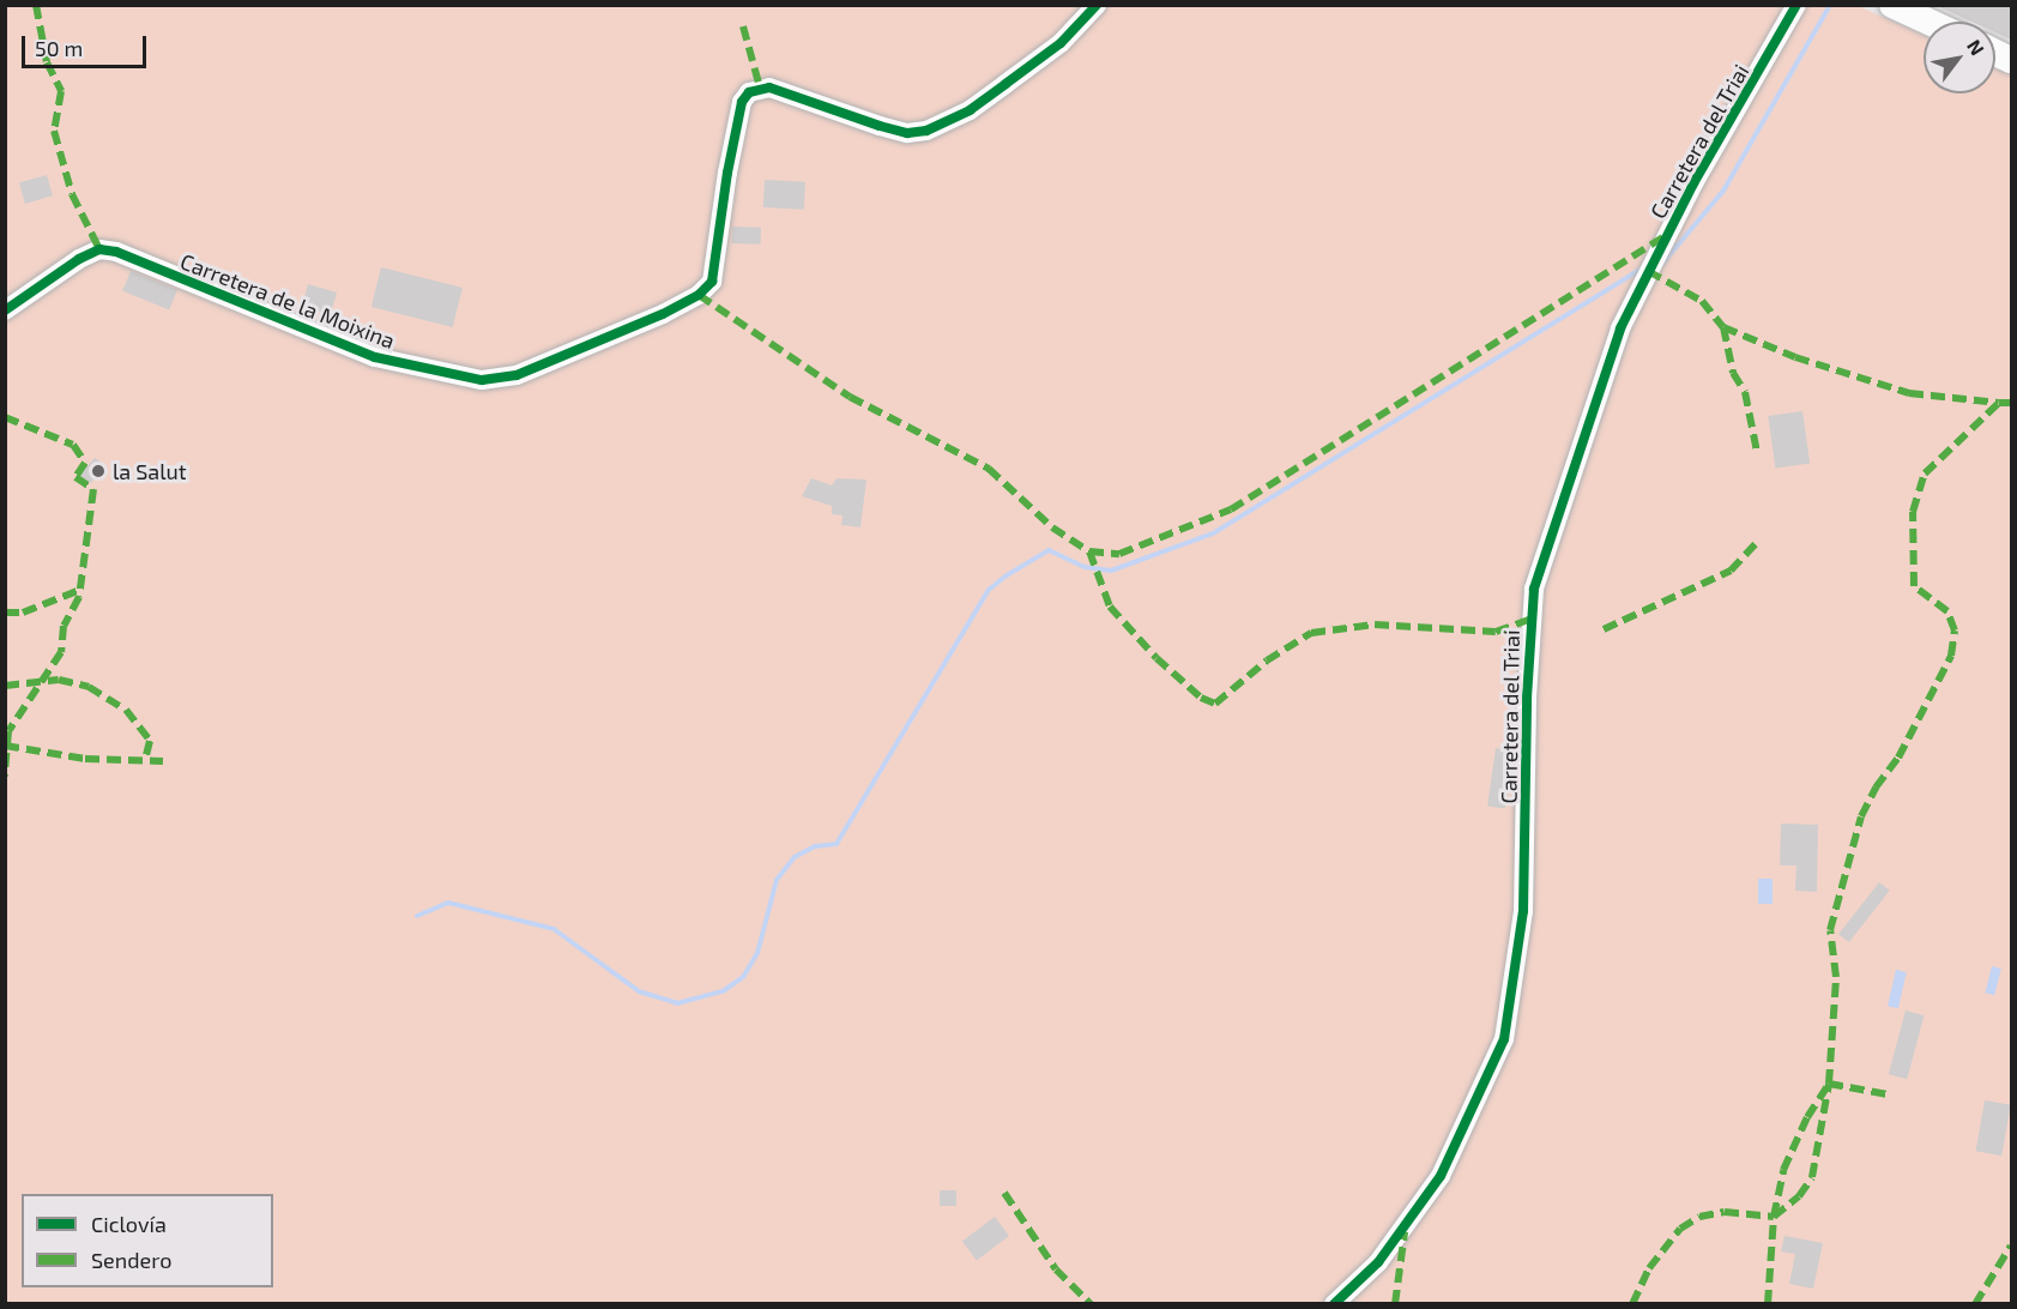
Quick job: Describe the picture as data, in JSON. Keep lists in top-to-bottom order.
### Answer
{
  "streets": {
    "street": ["Carretera del Triai", "Carretera de la Moixina"]
  },
  "places": ["la Salut"],
  "legend": ["Ciclovía", "Sendero"],
  "scale_bar": "50 m",
  "north": "top right"
}
